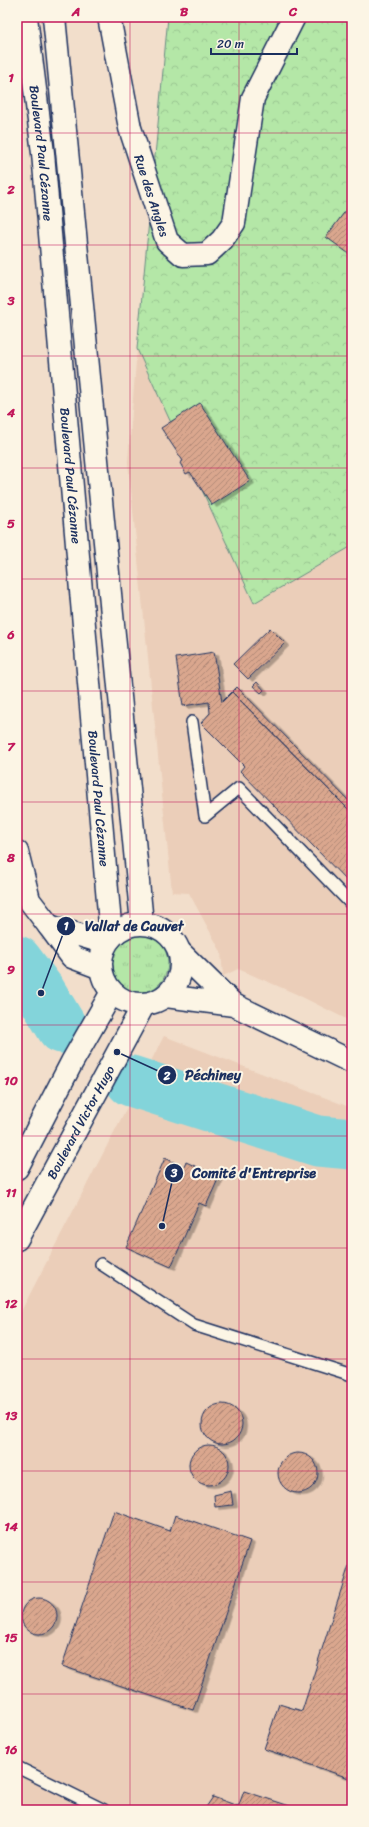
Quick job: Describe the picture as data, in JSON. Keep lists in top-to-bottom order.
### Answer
{
  "streets": {
    "main road": ["Boulevard Paul Cézanne", "Rue des Angles", "Boulevard Victor Hugo"]
  },
  "crossings": [
    ["Boulevard Paul Cézanne", "Boulevard Victor Hugo"]
  ],
  "places": ["Vallat de Cauvet", "Péchiney", "Comité d'Entreprise"],
  "scale_bar": "20 m",
  "grid": {
    "columns": ["A", "B", "C"],
    "rows": [
      "1",
      "2",
      "3",
      "4",
      "5",
      "6",
      "7",
      "8",
      "9",
      "10",
      "11",
      "12",
      "13",
      "14",
      "15",
      "16"
    ]
  }
}
